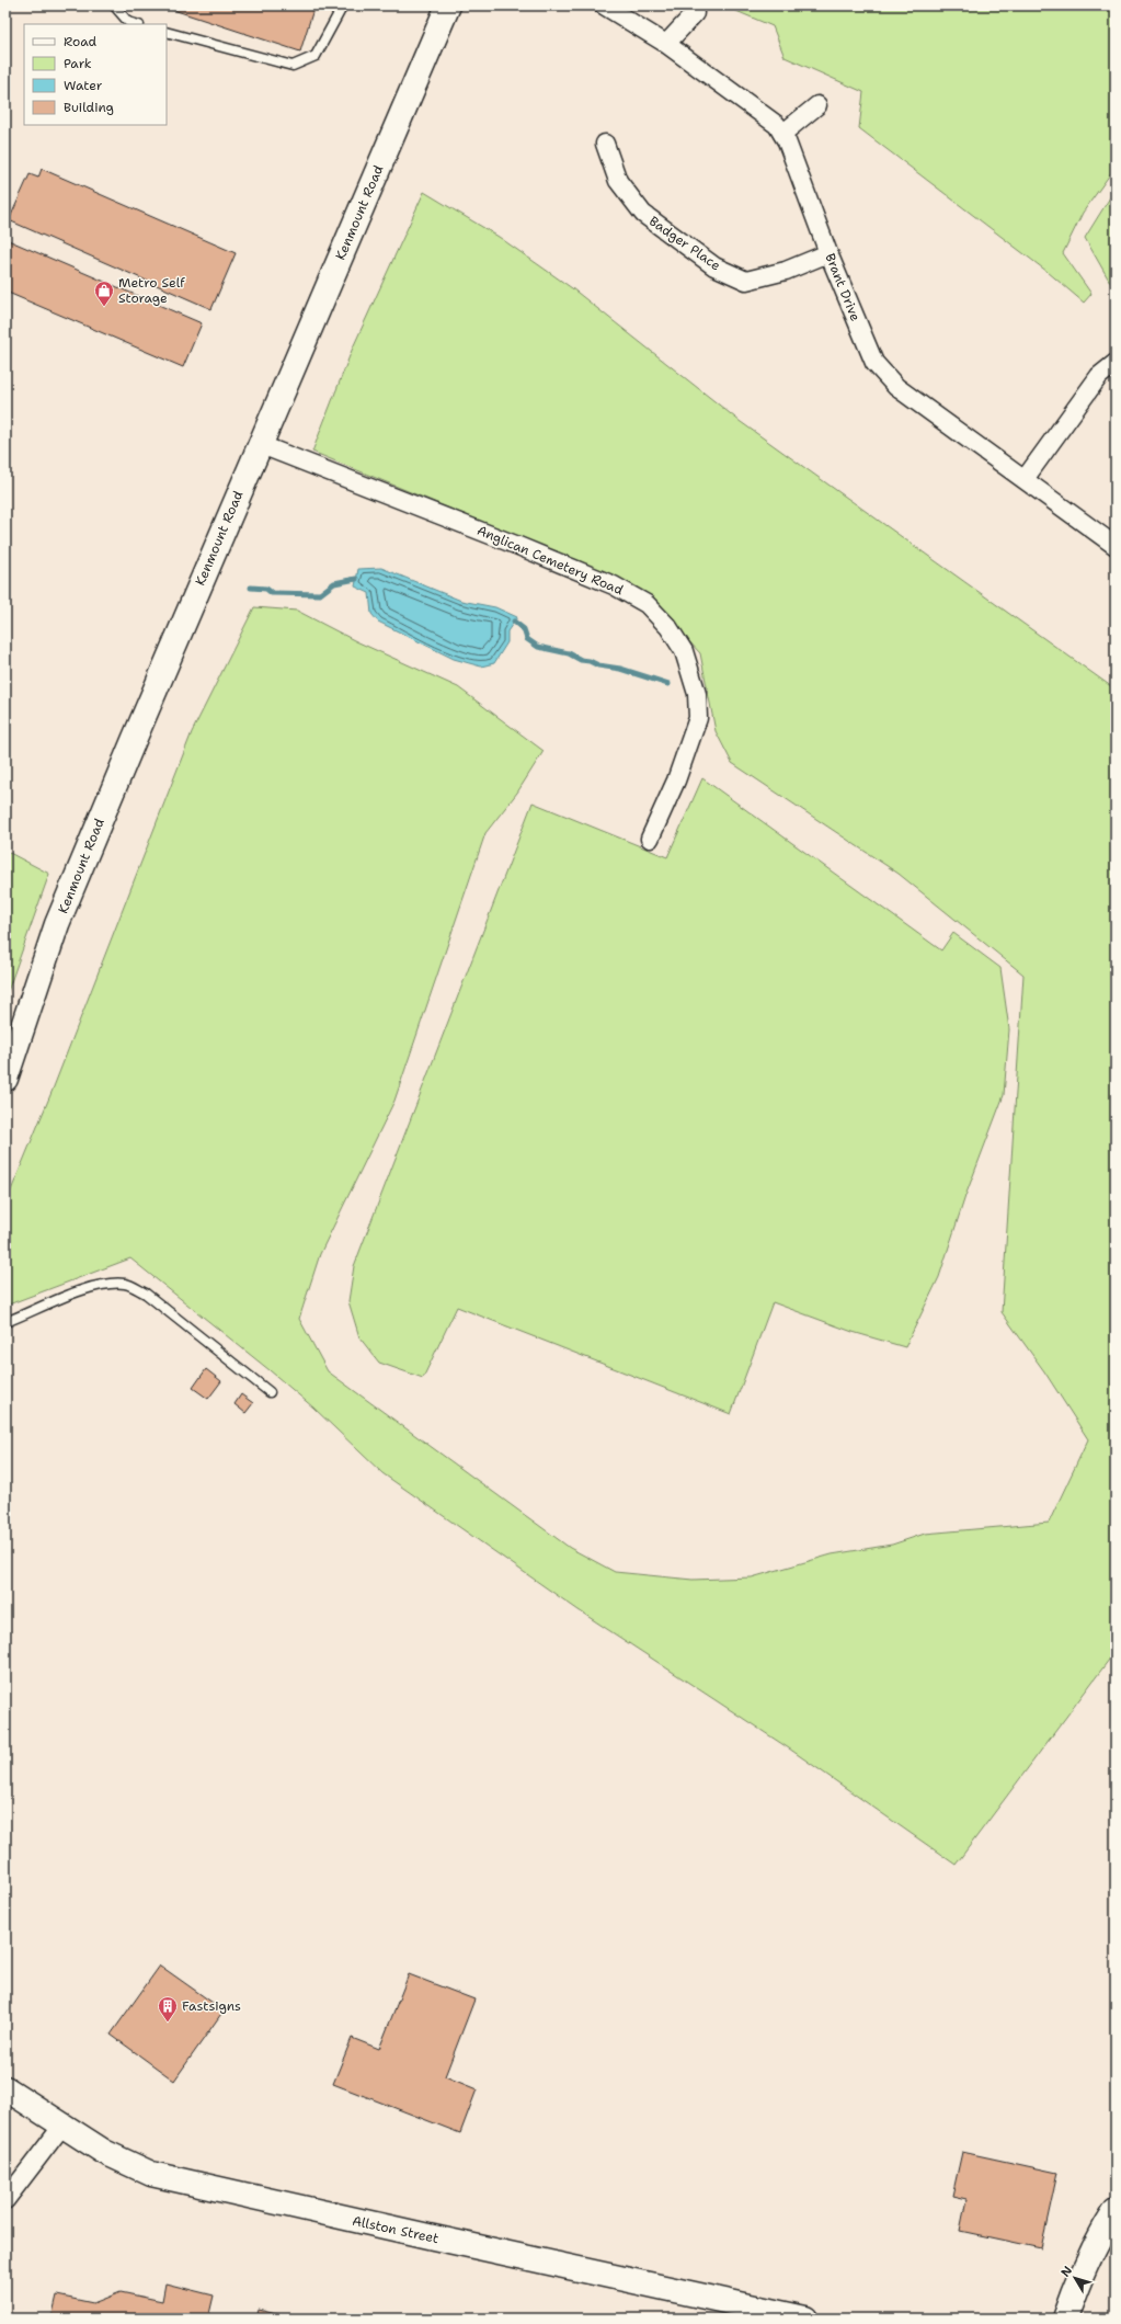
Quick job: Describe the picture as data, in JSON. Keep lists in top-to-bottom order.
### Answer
{
  "streets": {
    "main road": ["Kenmount Road", "Allston Street"],
    "street": ["Badger Place", "Brant Drive", "Anglican Cemetery Road"]
  },
  "crossings": [
    ["Kenmount Road", "Anglican Cemetery Road"],
    ["Badger Place", "Brant Drive"]
  ],
  "places": {
    "shop": ["Metro Self Storage"],
    "building": ["Fastsigns"]
  },
  "legend": [
    "Road",
    "Park",
    "Water",
    "Building"
  ],
  "north": "top left"
}
